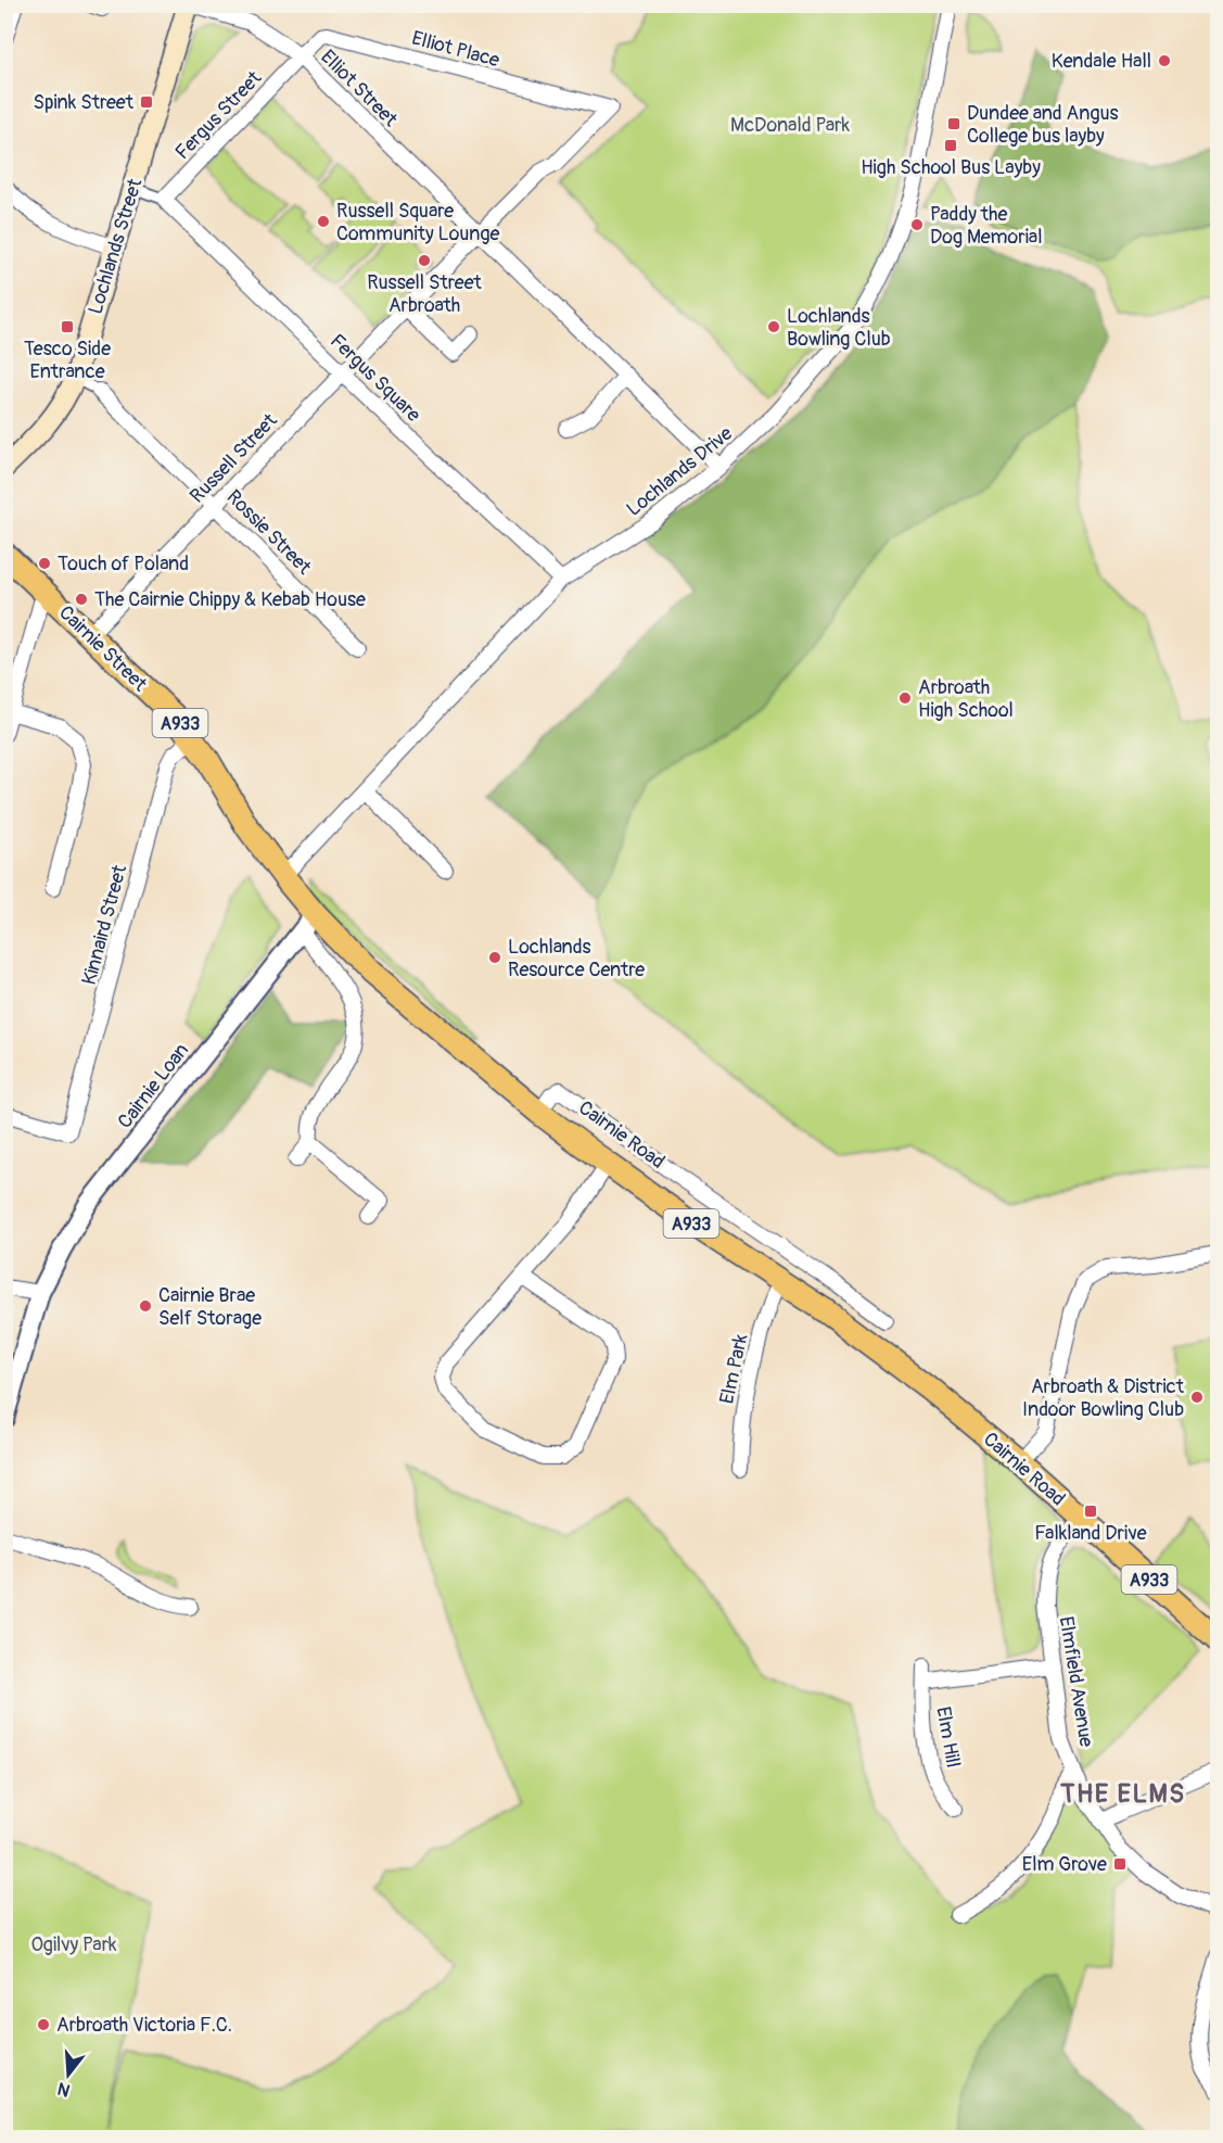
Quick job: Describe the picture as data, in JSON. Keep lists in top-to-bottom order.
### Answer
{
  "streets": {
    "main road": [
      "Lochlands Street",
      "Cairnie Street",
      "A933",
      "Cairnie Road"
    ],
    "street": [
      "Elliot Place",
      "Elliot Street",
      "Fergus Street",
      "Fergus Square",
      "Russell Street",
      "Lochlands Drive",
      "Rossie Street",
      "Kinnaird Street",
      "Cairnie Loan",
      "Elm Park",
      "Elmfield Avenue",
      "Elm Hill"
    ]
  },
  "crossings": [
    ["Elliot Place", "Elliot Street"],
    ["Elliot Place", "Fergus Street"],
    ["Elliot Place", "Russell Street"],
    ["Elliot Street", "Fergus Street"],
    ["Elliot Street", "Lochlands Street"],
    ["Elliot Street", "Russell Street"],
    ["Elliot Street", "Lochlands Drive"],
    ["Fergus Street", "Fergus Square"],
    ["Fergus Square", "Russell Street"],
    ["Fergus Square", "Lochlands Drive"],
    ["Russell Street", "Rossie Street"],
    ["Russell Street", "Cairnie Street"],
    ["Lochlands Drive", "Cairnie Street"],
    ["Lochlands Drive", "Cairnie Road"],
    ["Cairnie Street", "Kinnaird Street"],
    ["Cairnie Street", "Cairnie Road"],
    ["Cairnie Loan", "Cairnie Road"],
    ["Cairnie Road", "Elm Park"],
    ["Cairnie Road", "Elmfield Avenue"]
  ],
  "districts": ["THE ELMS"],
  "parks": ["McDonald Park", "Ogilvy Park"],
  "places": {
    "other": [
      "Kendale Hall",
      "Russell Square Community Lounge",
      "Paddy the Dog Memorial",
      "Russell Street Arbroath",
      "Lochlands Bowling Club",
      "Touch of Poland",
      "The Cairnie Chippy & Kebab House",
      "Arbroath High School",
      "Lochlands Resource Centre",
      "Cairnie Brae Self Storage",
      "Arbroath & District Indoor Bowling Club",
      "Arbroath Victoria F.C."
    ],
    "transit": [
      "Spink Street",
      "Dundee and Angus College bus layby",
      "High School Bus Layby",
      "Tesco Side Entrance",
      "Falkland Drive",
      "Elm Grove"
    ]
  },
  "north": "bottom"
}
